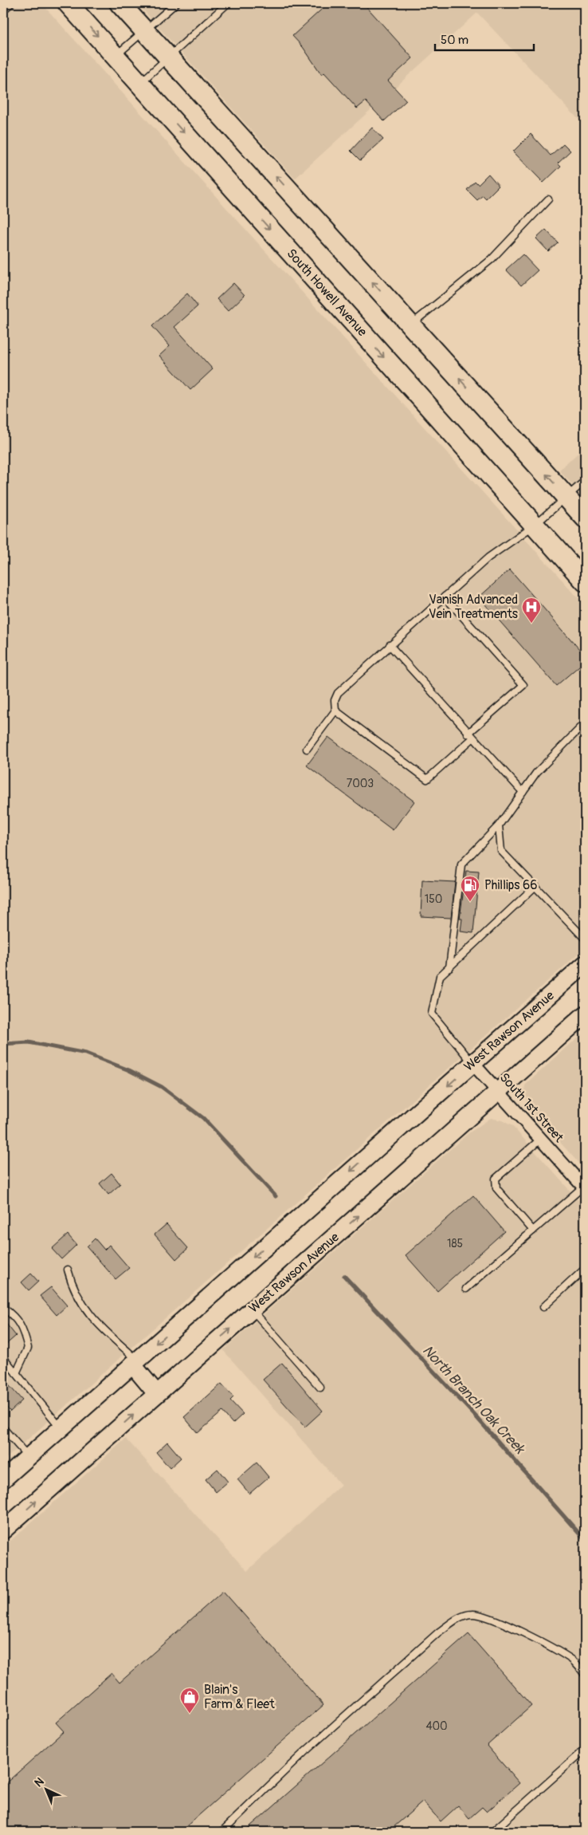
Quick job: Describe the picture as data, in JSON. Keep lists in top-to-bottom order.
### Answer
{
  "streets": {
    "main road": ["South Howell Avenue", "West Rawson Avenue"],
    "street": ["South 1st Street"]
  },
  "crossings": [
    ["West Rawson Avenue", "South 1st Street"]
  ],
  "water": ["North Branch Oak Creek"],
  "places": {
    "hospital": ["Vanish Advanced Vein Treatments"],
    "fuel station": ["Phillips 66"],
    "shop": ["Blain's Farm & Fleet"]
  },
  "house_numbers": [
    "7003",
    "150",
    "185",
    "400"
  ],
  "scale_bar": "50 m",
  "north": "top left"
}
